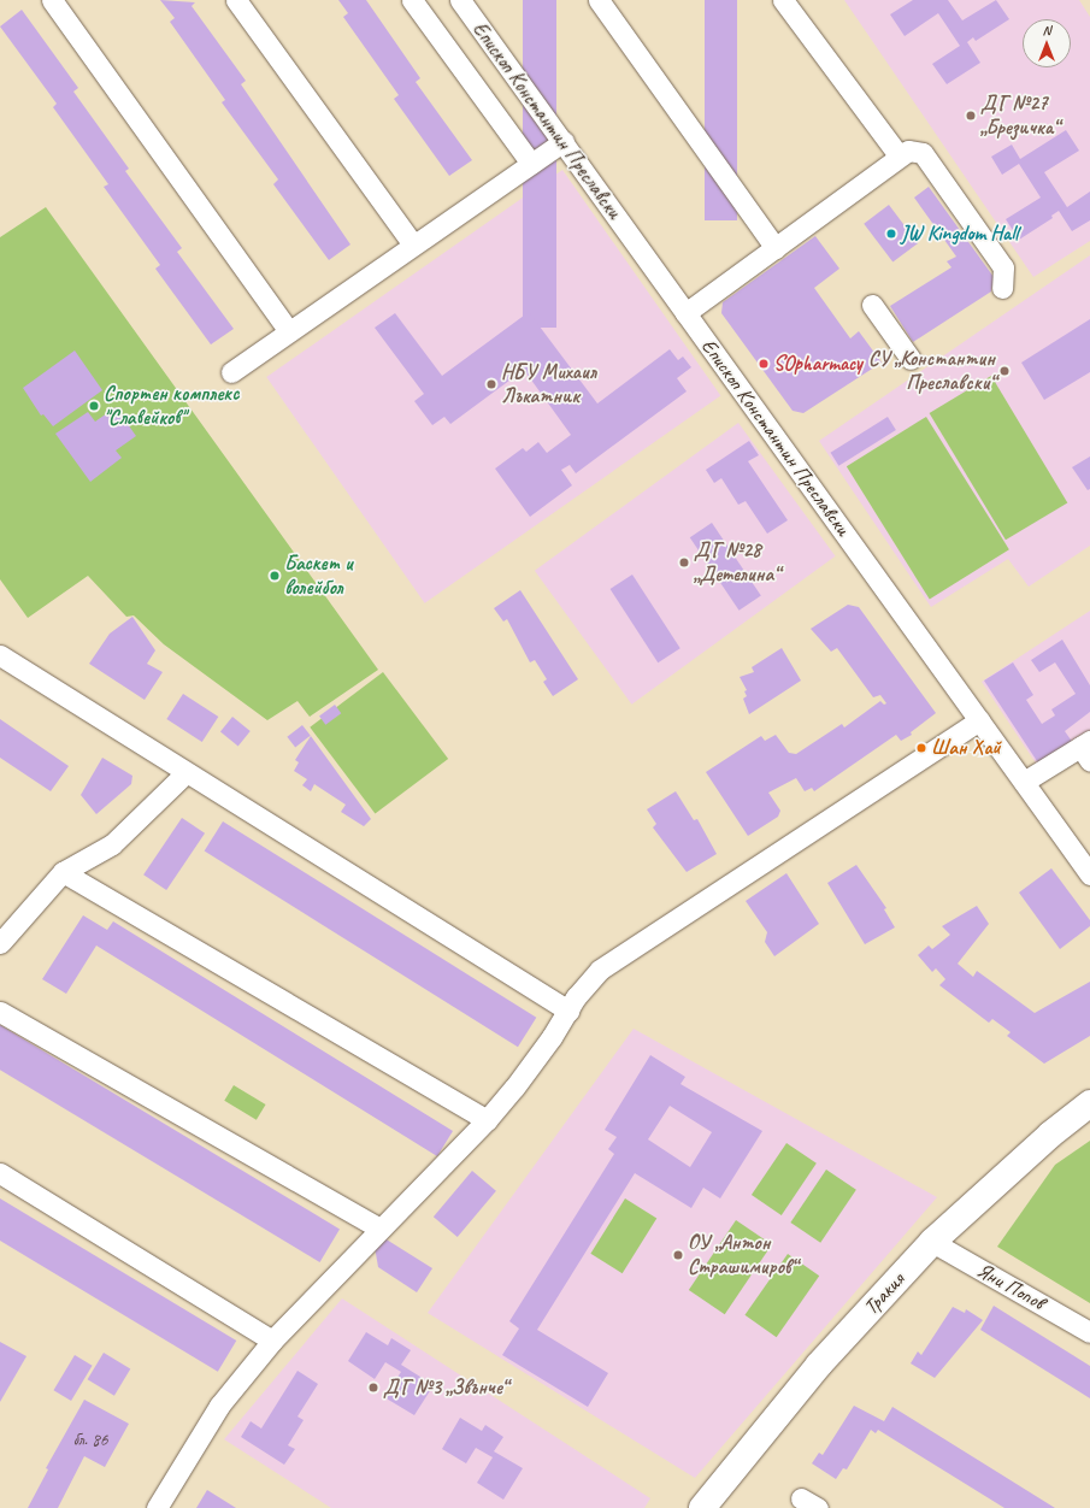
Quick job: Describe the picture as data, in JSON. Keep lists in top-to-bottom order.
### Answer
{
  "streets": {
    "main road": ["Тракия"],
    "street": ["Епископ Константин Преславски", "Яни Попов"]
  },
  "crossings": [
    ["Яни Попов", "Тракия"]
  ],
  "places": [
    "ДГ №27 „Брезичка“",
    "JW Kingdom Hall",
    "SOpharmacy",
    "СУ „Константин Преславски“",
    "НБУ Михаил Лъкатник",
    "Спортен комплекс \"Славейков\"",
    "ДГ №28 „Детелина“",
    "Баскет и волейбол",
    "Шан Хай",
    "ОУ „Антон Страшимиров“",
    "ДГ №3 „Звънче“"
  ],
  "house_numbers": ["бл. 86"],
  "north": "top"
}
